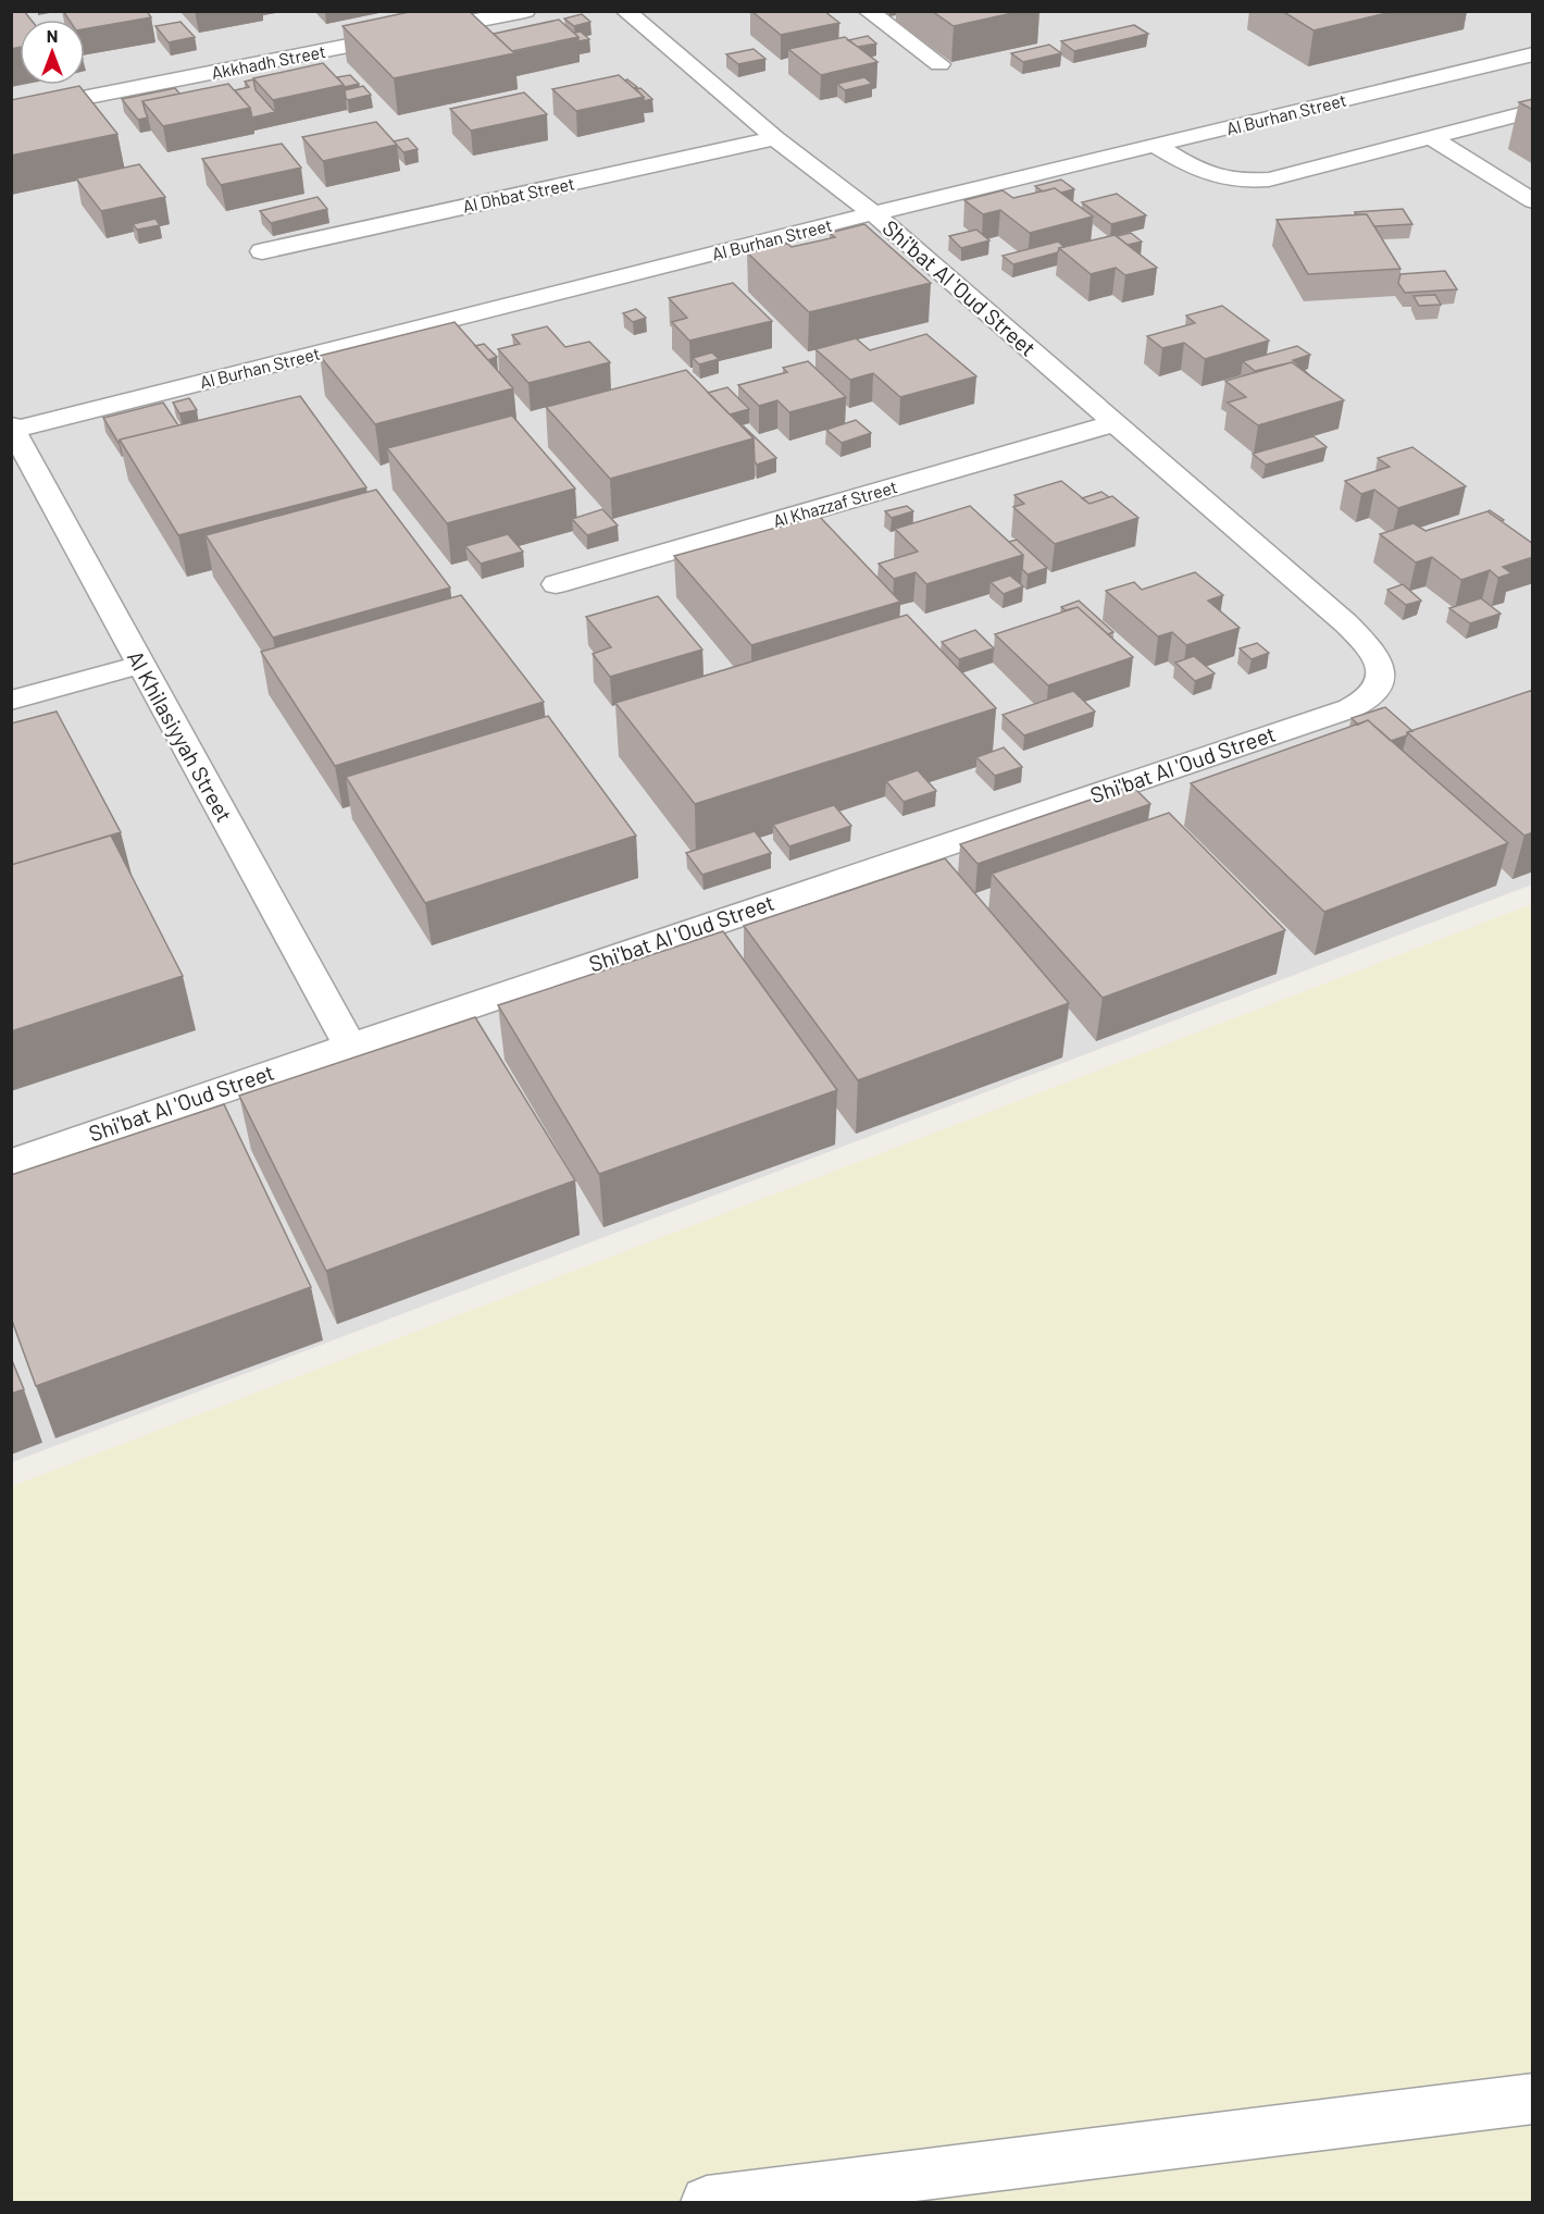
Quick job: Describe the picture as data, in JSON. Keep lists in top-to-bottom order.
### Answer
{
  "streets": {
    "street": [
      "Akkhadh Street",
      "Al Burhan Street",
      "Al Dhbat Street",
      "Shi'bat Al 'Oud Street",
      "Al Khazzaf Street",
      "Al Khilasiyyah Street"
    ]
  },
  "crossings": [
    ["Al Burhan Street", "Shi'bat Al 'Oud Street"],
    ["Al Burhan Street", "Al Khilasiyyah Street"],
    ["Al Dhbat Street", "Shi'bat Al 'Oud Street"],
    ["Shi'bat Al 'Oud Street", "Al Khazzaf Street"],
    ["Shi'bat Al 'Oud Street", "Al Khilasiyyah Street"]
  ],
  "north": "top"
}
